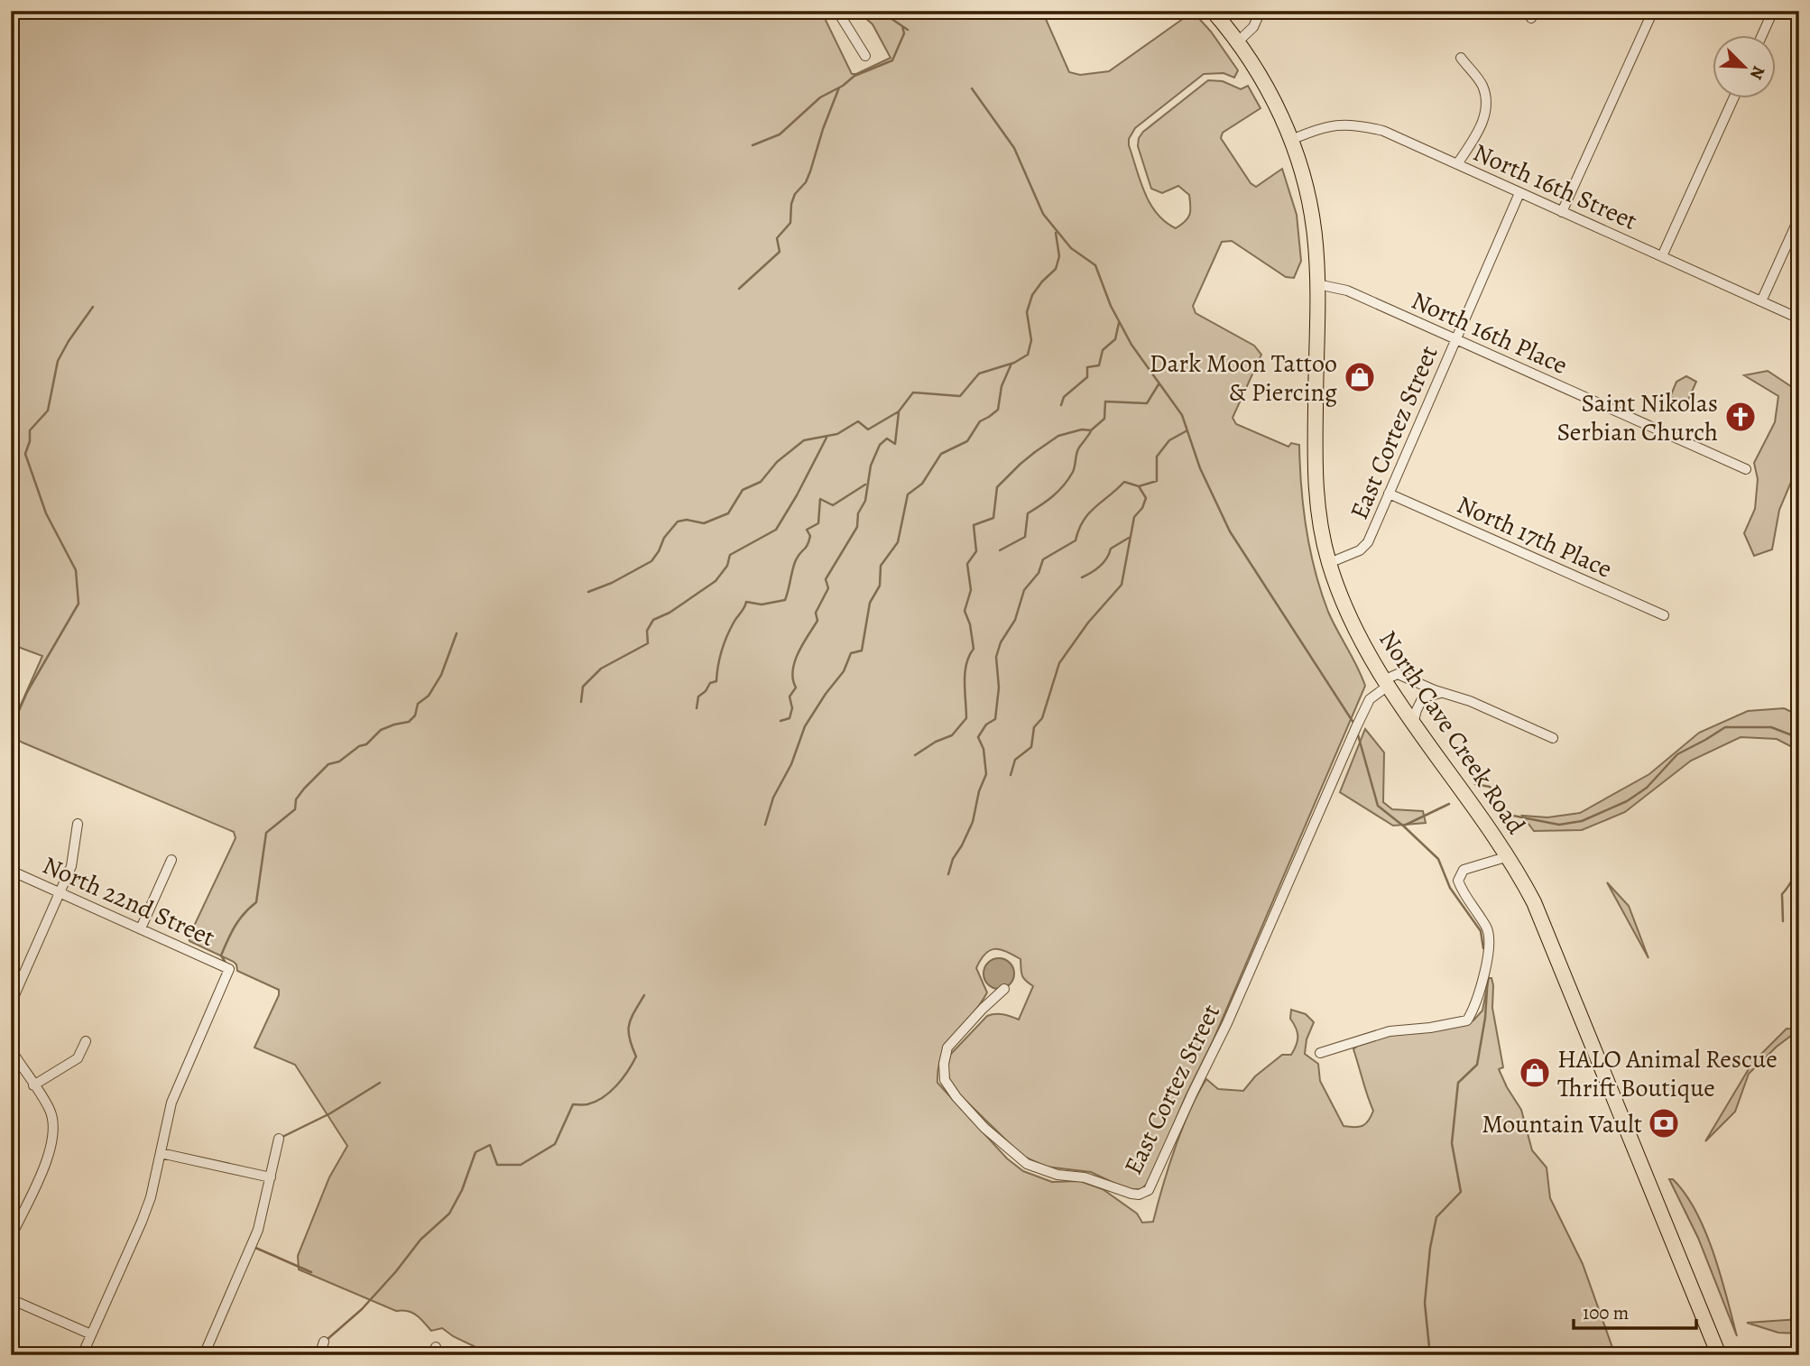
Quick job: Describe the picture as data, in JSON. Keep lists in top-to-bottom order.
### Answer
{
  "streets": {
    "main road": ["North Cave Creek Road"],
    "street": [
      "North 16th Street",
      "North 16th Place",
      "East Cortez Street",
      "North 17th Place",
      "North 22nd Street"
    ]
  },
  "crossings": [
    ["North 16th Street", "East Cortez Street"],
    ["North 16th Street", "North Cave Creek Road"],
    ["North 16th Place", "East Cortez Street"],
    ["North 16th Place", "North Cave Creek Road"],
    ["East Cortez Street", "North 17th Place"],
    ["East Cortez Street", "North Cave Creek Road"]
  ],
  "places": {
    "shop": ["Dark Moon Tattoo & Piercing", "HALO Animal Rescue Thrift Boutique"],
    "church": ["Saint Nikolas Serbian Church"],
    "bank": ["Mountain Vault"]
  },
  "scale_bar": "100 m",
  "north": "bottom right"
}
